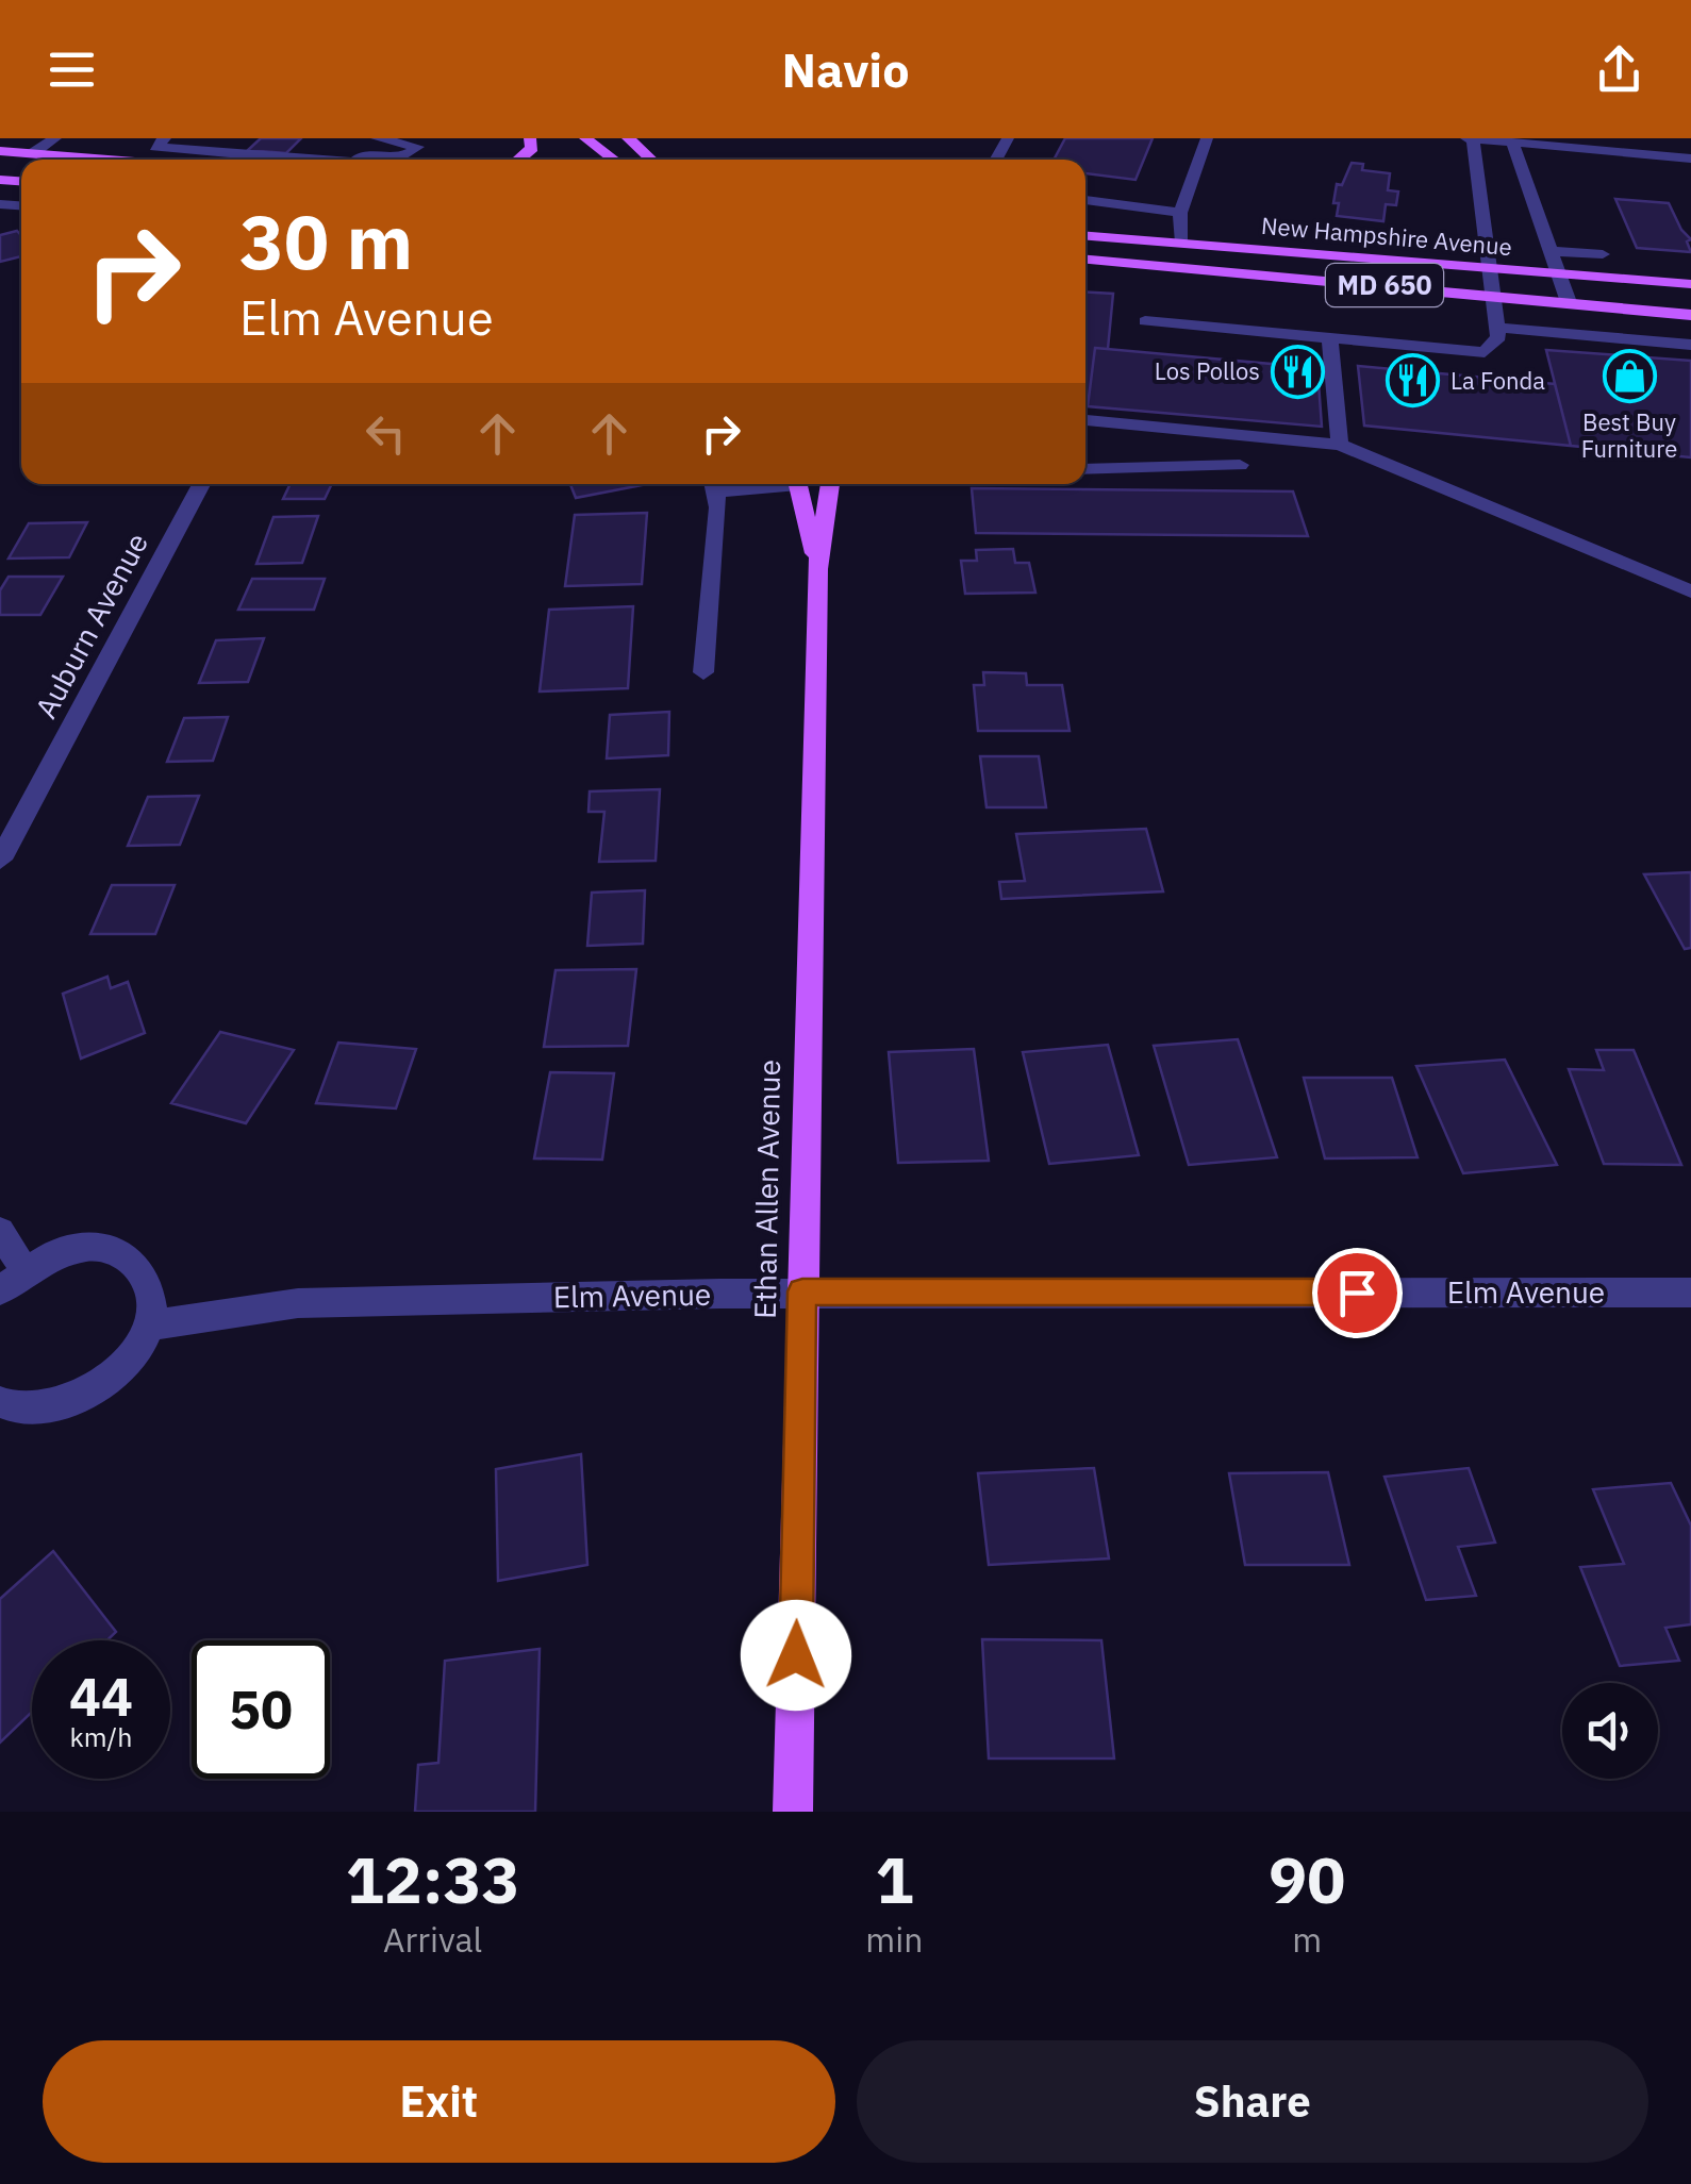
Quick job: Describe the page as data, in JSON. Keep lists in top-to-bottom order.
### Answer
{
  "streets": {
    "main road": ["New Hampshire Avenue", "MD 650", "Ethan Allen Avenue"],
    "street": ["Auburn Avenue", "Elm Avenue"]
  },
  "crossings": [
    ["Ethan Allen Avenue", "Elm Avenue"]
  ],
  "places": {
    "restaurant": ["Los Pollos", "La Fonda"],
    "shop": ["Best Buy Furniture"]
  },
  "page": {
    "header": "Navio",
    "turn": ["30 m", "Elm Avenue"],
    "speed": "44 km/h",
    "limit": "50",
    "eta": [
      "12:33",
      "Arrival",
      "1",
      "min",
      "90",
      "m"
    ],
    "buttons": ["Exit", "Share"]
  }
}
